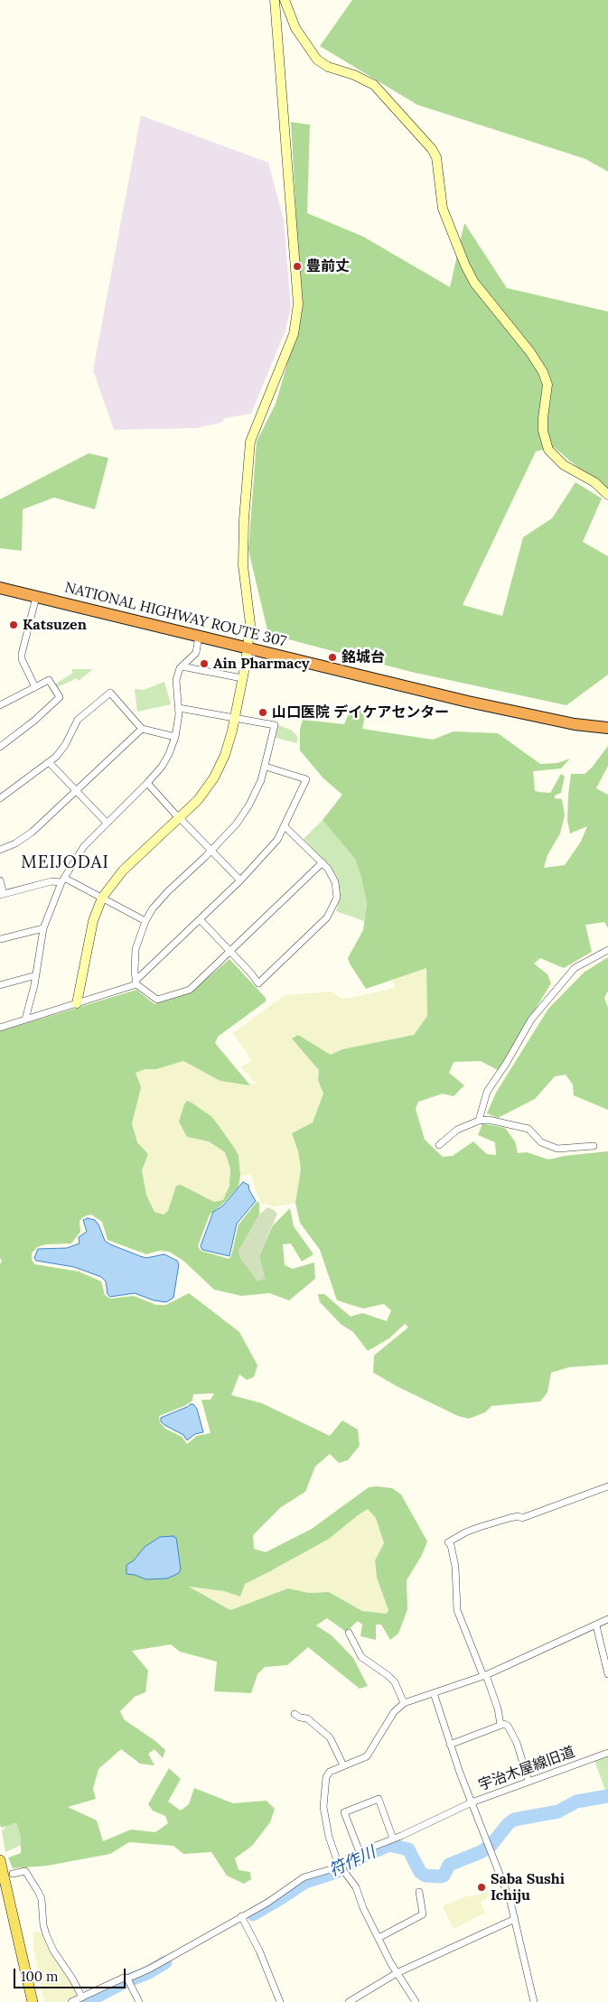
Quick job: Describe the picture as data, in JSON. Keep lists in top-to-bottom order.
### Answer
{
  "streets": {
    "highway": ["NATIONAL HIGHWAY ROUTE 307"],
    "street": ["宇治木屋線旧道"]
  },
  "districts": ["MEIJODAI"],
  "water": ["符作川"],
  "places": [
    "豊前丈",
    "Katsuzen",
    "銘城台",
    "Ain Pharmacy",
    "山口医院 デイケアセンター",
    "Saba Sushi Ichiju"
  ],
  "scale_bar": "100 m"
}
